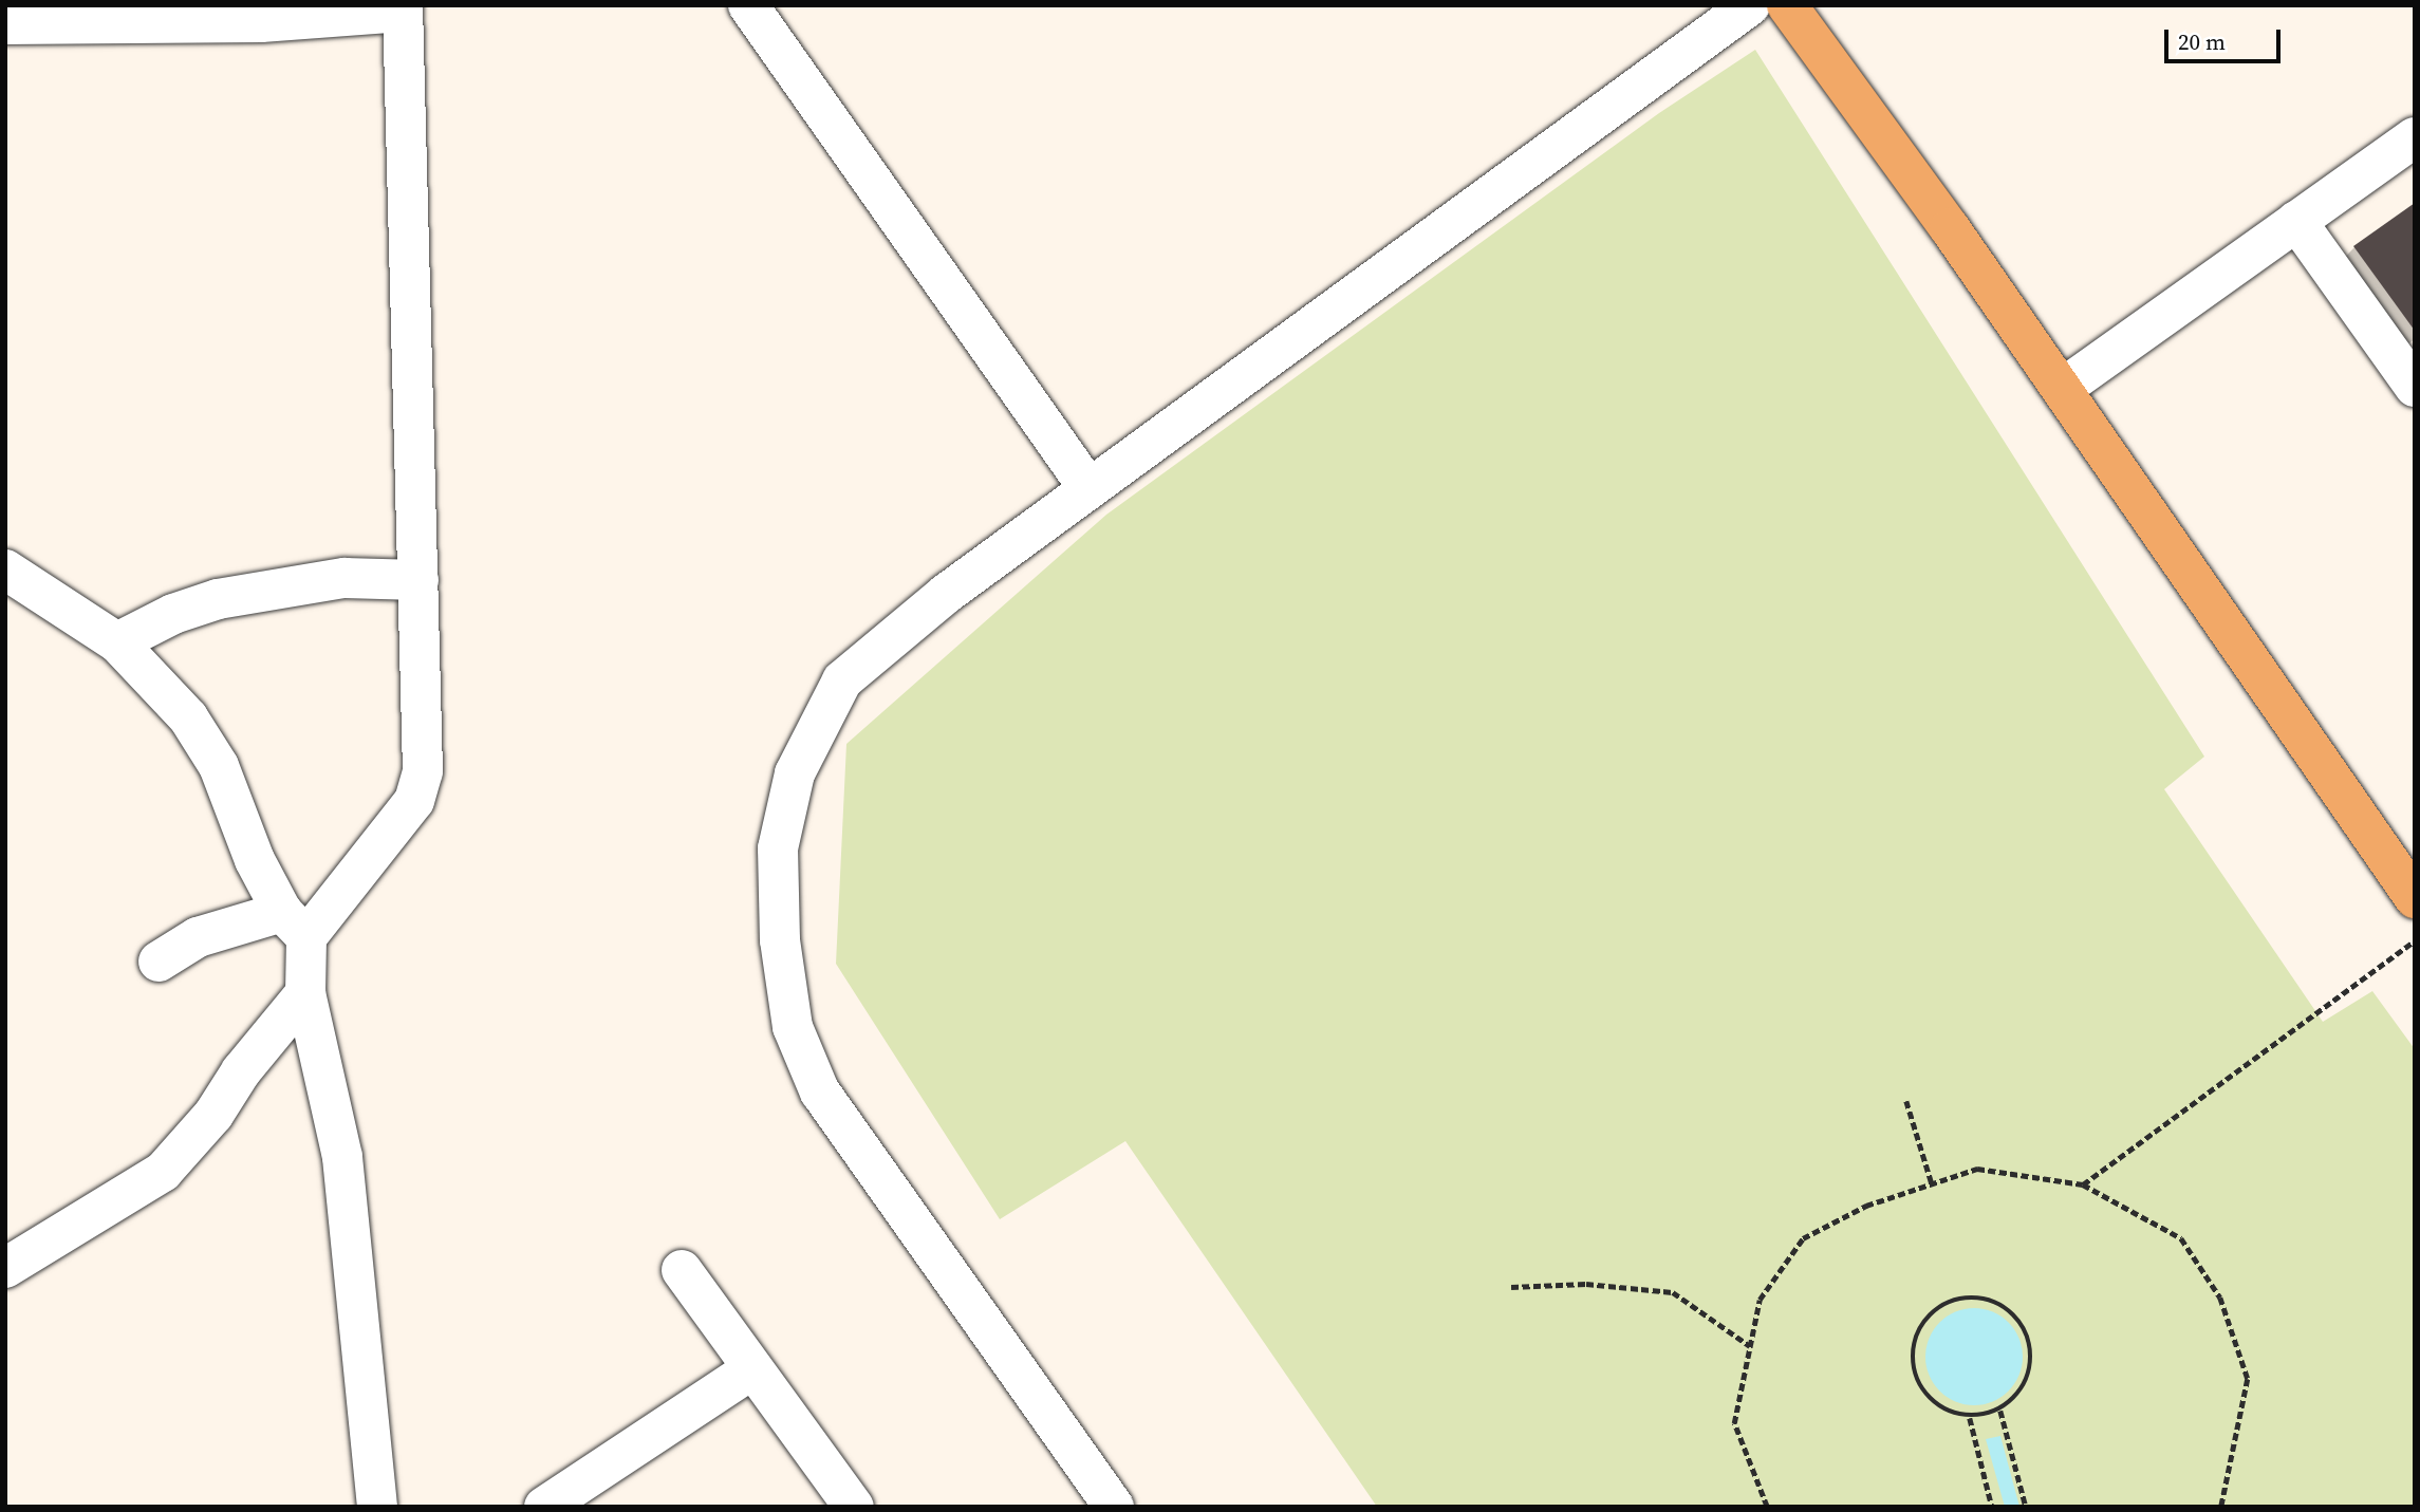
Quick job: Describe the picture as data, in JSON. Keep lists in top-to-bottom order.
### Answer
{
  "scale_bar": "20 m"
}
